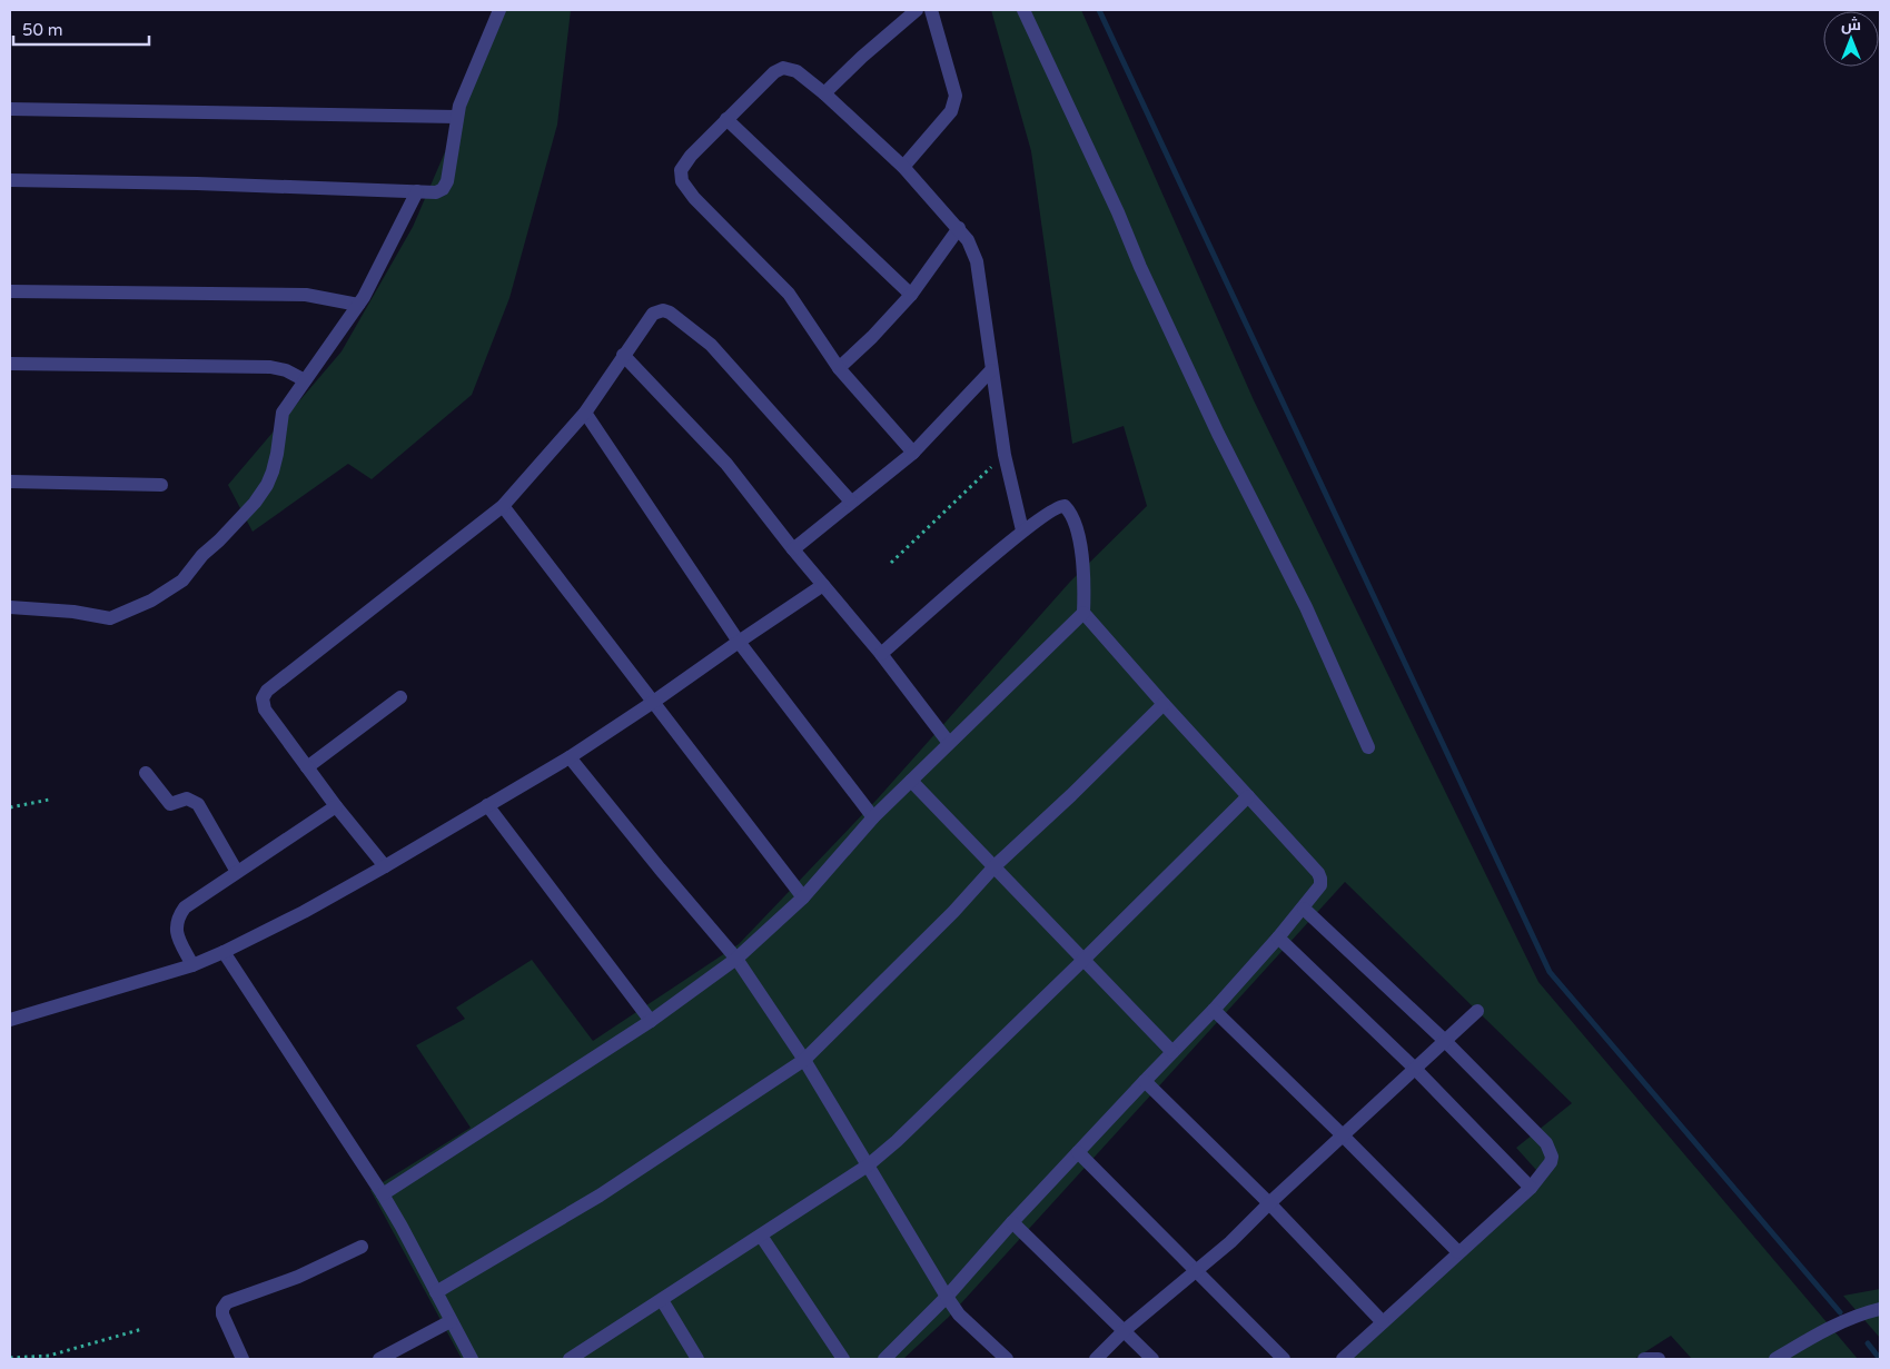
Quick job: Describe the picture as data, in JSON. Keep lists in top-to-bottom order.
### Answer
{
  "scale_bar": "50 m",
  "north": "top"
}
